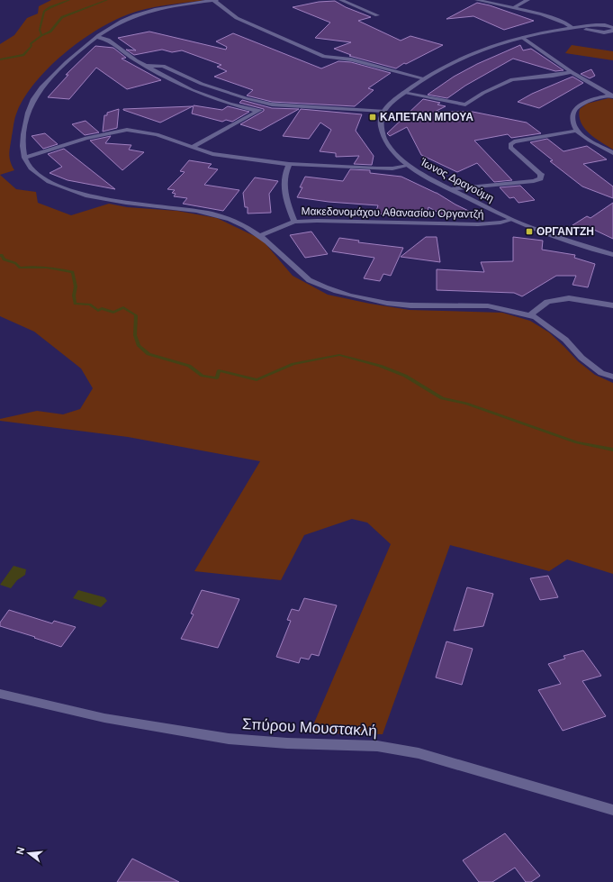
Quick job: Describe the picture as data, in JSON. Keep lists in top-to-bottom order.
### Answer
{
  "streets": {
    "street": ["Ίωνος Δραγούμη", "Μακεδονομάχου Αθανασίου Οργαντζή", "Σπύρου Μουστακλή"]
  },
  "crossings": [
    ["Ίωνος Δραγούμη", "Μακεδονομάχου Αθανασίου Οργαντζή"]
  ],
  "places": {
    "transit": ["ΚΑΠΕΤΑΝ ΜΠΟΥΑ", "ΟΡΓΑΝΤΖΗ"]
  },
  "north": "left"
}
